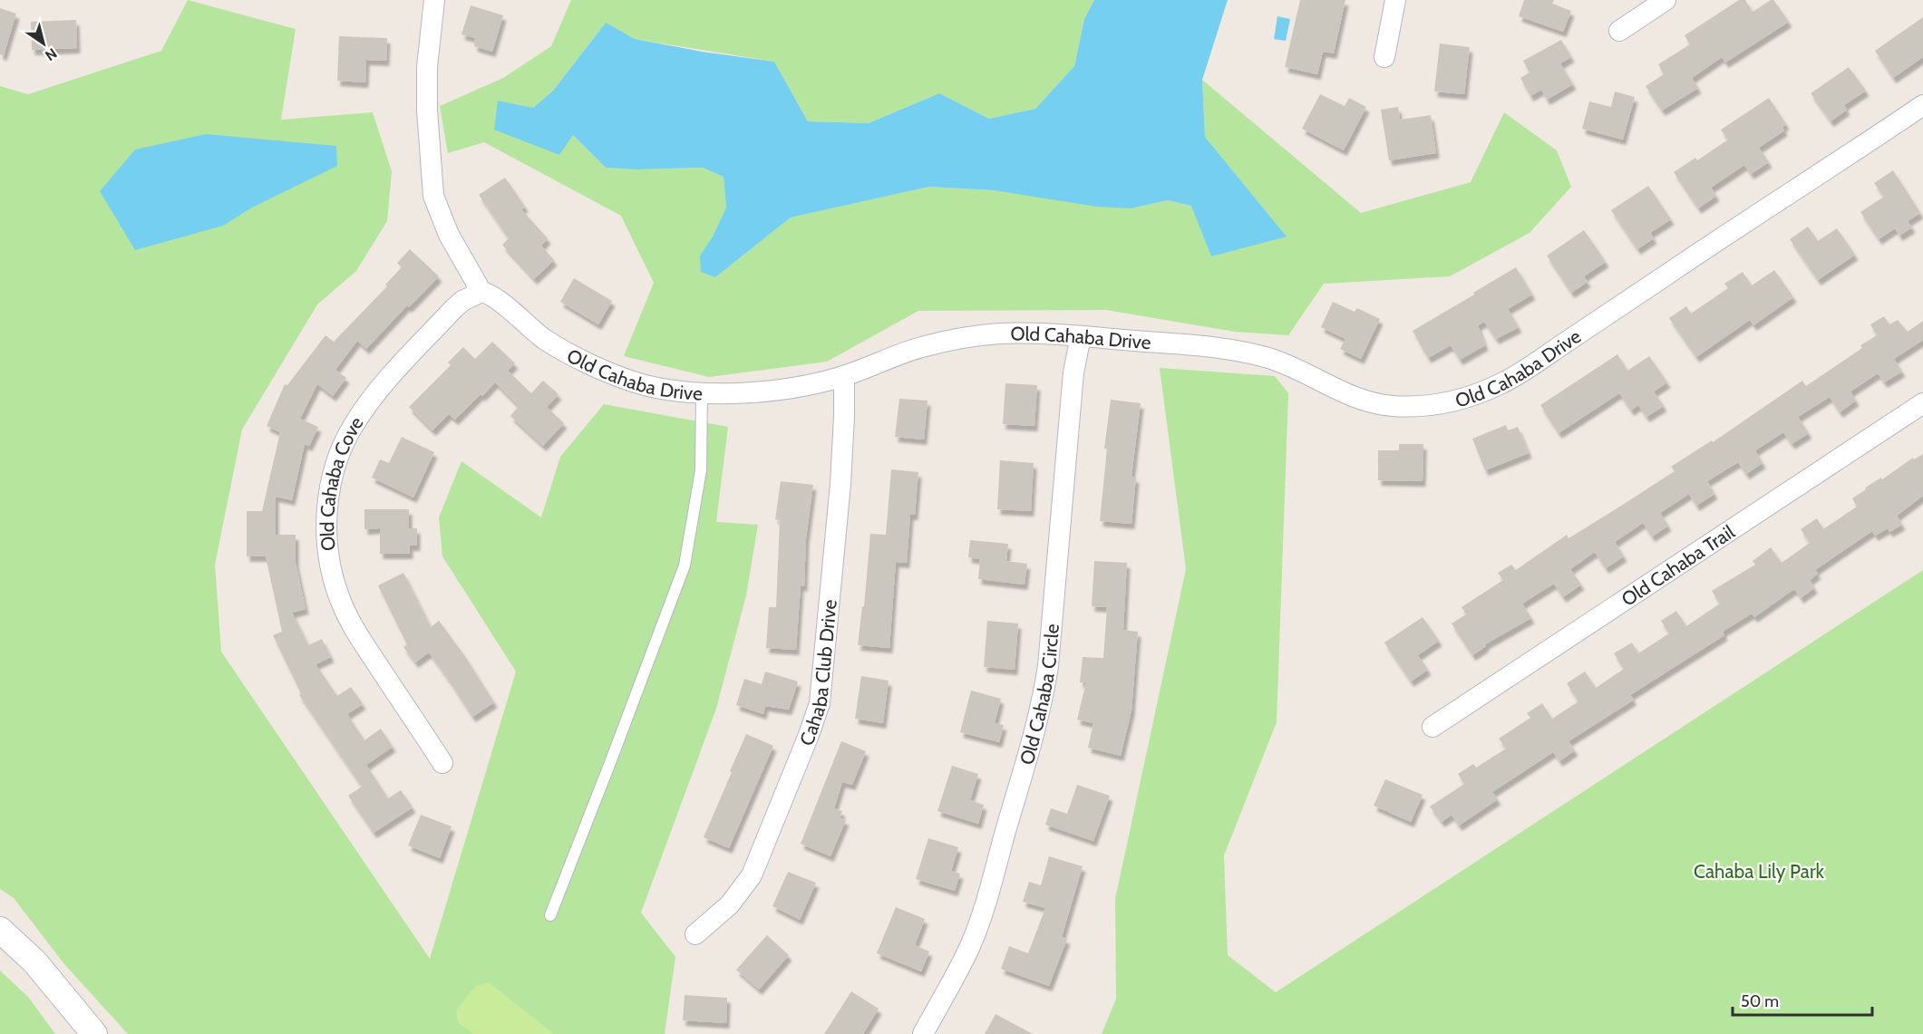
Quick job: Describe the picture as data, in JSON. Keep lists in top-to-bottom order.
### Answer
{
  "streets": {
    "street": [
      "Old Cahaba Drive",
      "Old Cahaba Cove",
      "Old Cahaba Trail",
      "Cahaba Club Drive",
      "Old Cahaba Circle"
    ]
  },
  "crossings": [
    ["Old Cahaba Drive", "Old Cahaba Cove"],
    ["Old Cahaba Drive", "Cahaba Club Drive"],
    ["Old Cahaba Drive", "Old Cahaba Circle"]
  ],
  "parks": ["Cahaba Lily Park"],
  "scale_bar": "50 m",
  "north": "bottom right"
}
